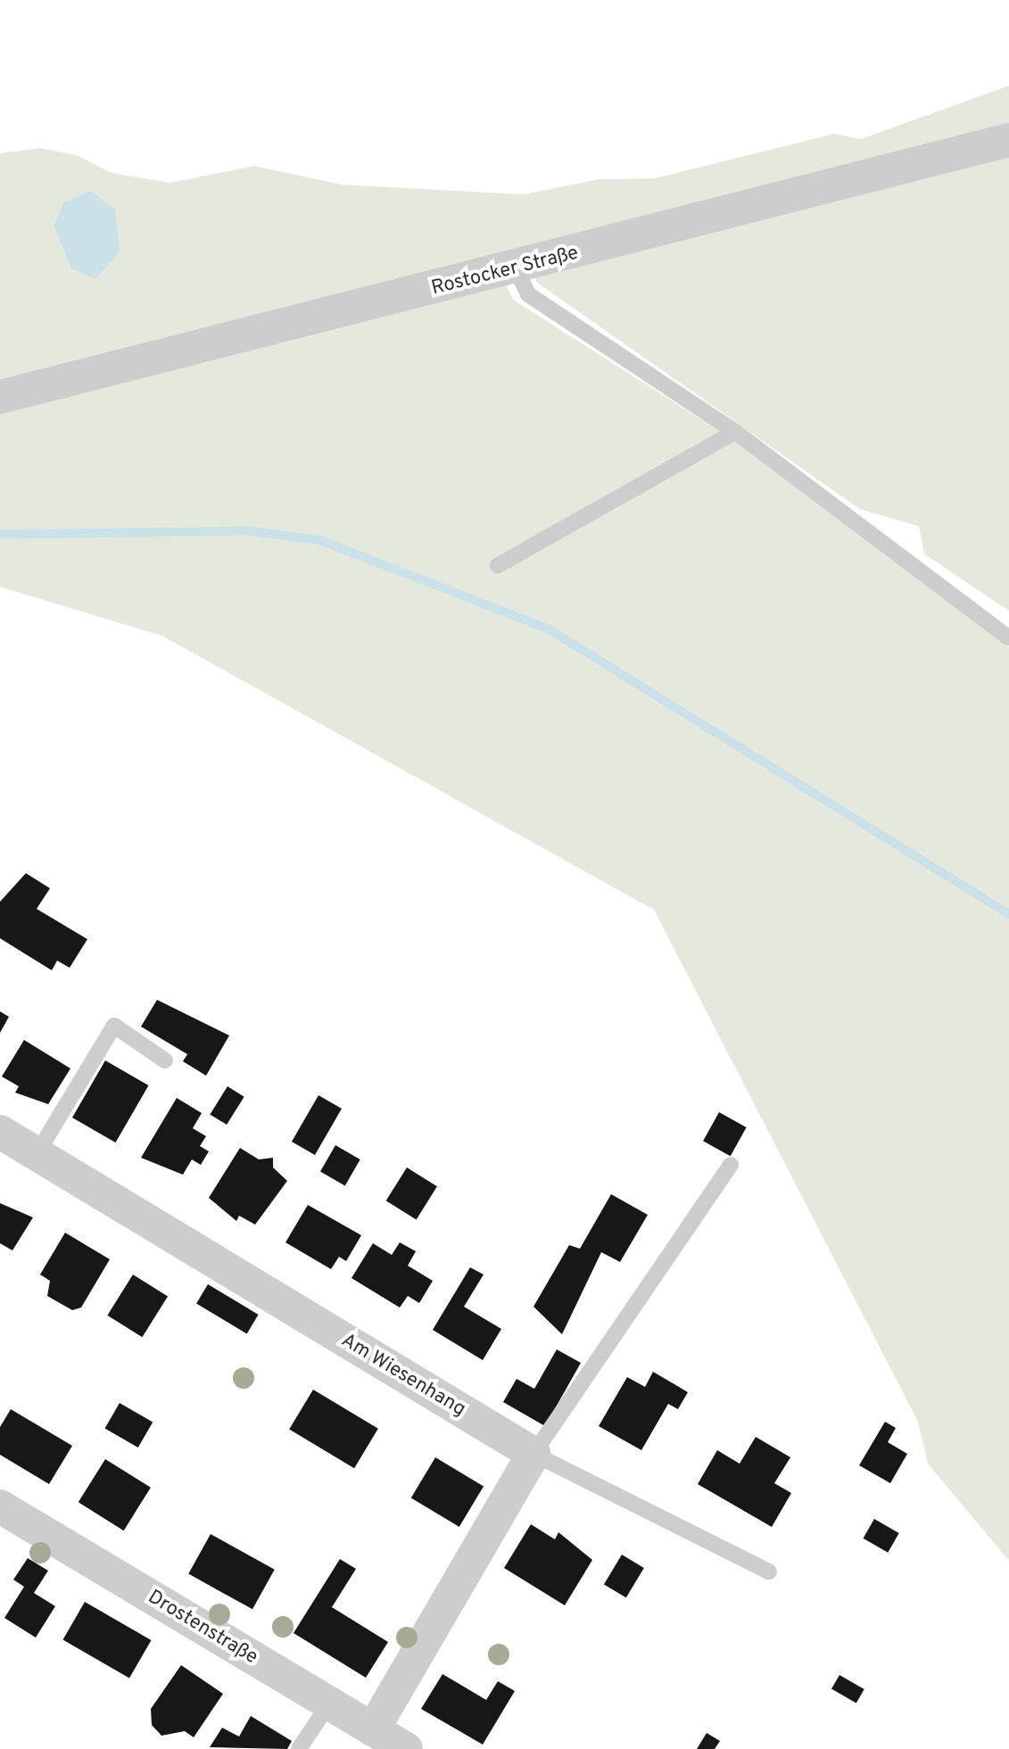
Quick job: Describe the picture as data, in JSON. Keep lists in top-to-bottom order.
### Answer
{
  "streets": {
    "street": ["Rostocker Straße", "Am Wiesenhang", "Drostenstraße"]
  }
}
